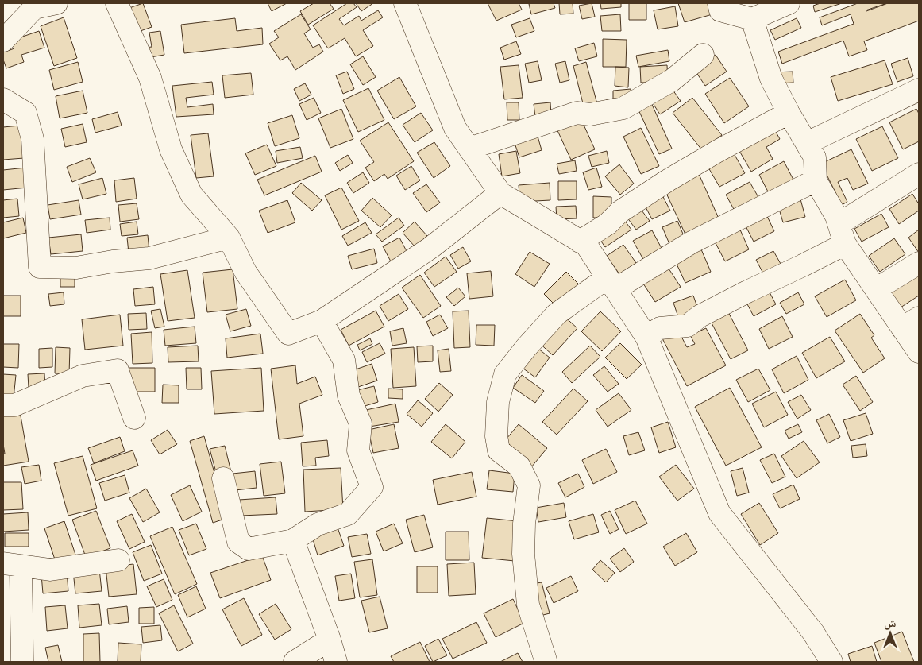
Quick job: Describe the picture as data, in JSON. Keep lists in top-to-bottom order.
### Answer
{
  "north": "top"
}
